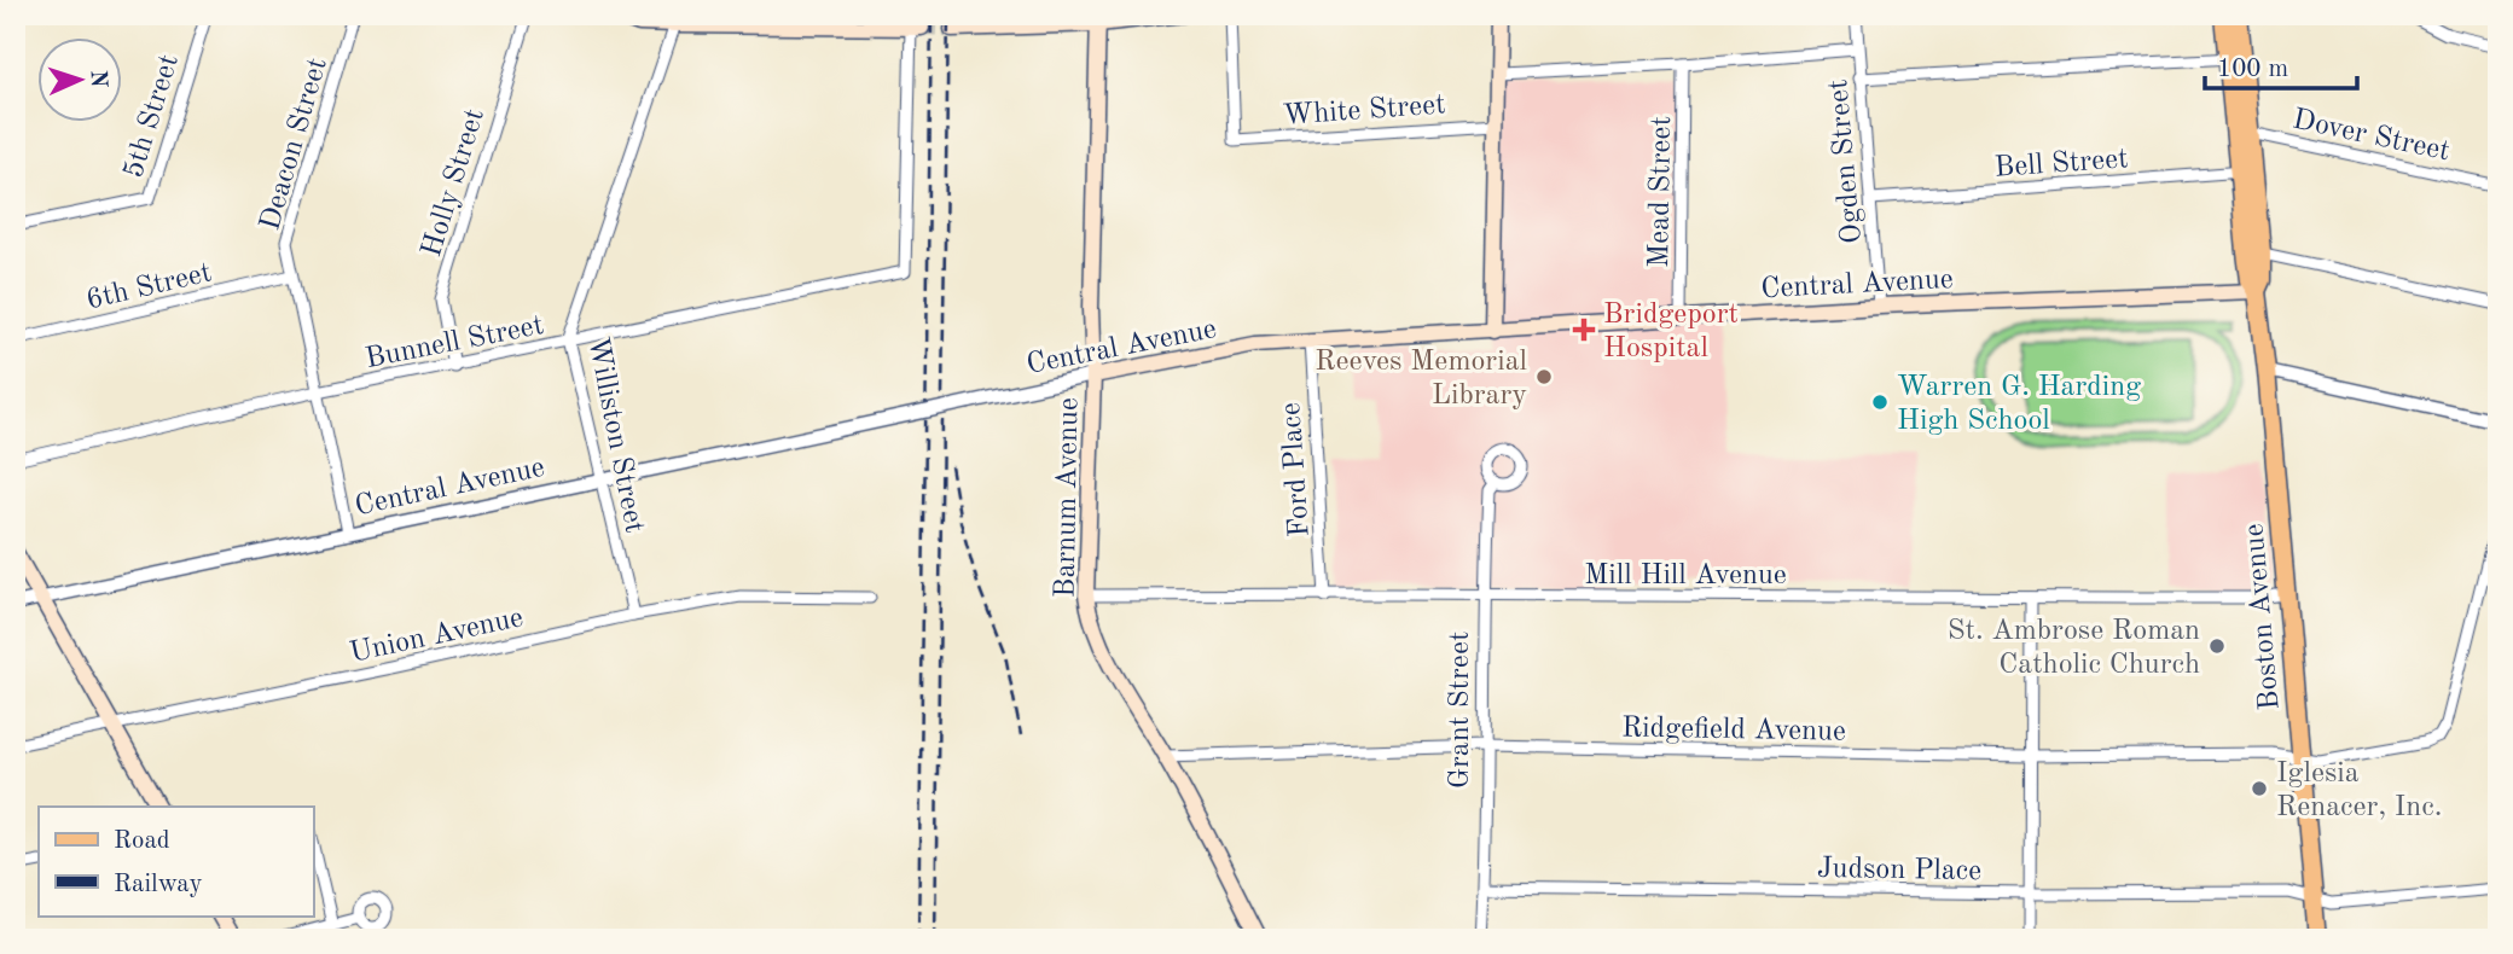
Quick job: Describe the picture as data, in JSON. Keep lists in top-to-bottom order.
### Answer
{
  "streets": {
    "main road": ["Central Avenue", "Barnum Avenue", "Boston Avenue"],
    "street": [
      "White Street",
      "5th Street",
      "Dover Street",
      "Deacon Street",
      "Ogden Street",
      "Bell Street",
      "Holly Street",
      "Mead Street",
      "6th Street",
      "Bunnell Street",
      "Williston Street",
      "Ford Place",
      "Mill Hill Avenue",
      "Union Avenue",
      "Grant Street",
      "Ridgefield Avenue",
      "Judson Place"
    ]
  },
  "crossings": [
    ["Dover Street", "Boston Avenue"],
    ["Deacon Street", "Central Avenue"],
    ["Deacon Street", "6th Street"],
    ["Deacon Street", "Bunnell Street"],
    ["Ogden Street", "Bell Street"],
    ["Ogden Street", "Central Avenue"],
    ["Bell Street", "Boston Avenue"],
    ["Holly Street", "Bunnell Street"],
    ["Mead Street", "Central Avenue"],
    ["Central Avenue", "Williston Street"],
    ["Central Avenue", "Ford Place"],
    ["Central Avenue", "Barnum Avenue"],
    ["Central Avenue", "Boston Avenue"],
    ["Bunnell Street", "Williston Street"],
    ["Williston Street", "Union Avenue"],
    ["Ford Place", "Mill Hill Avenue"],
    ["Barnum Avenue", "Mill Hill Avenue"],
    ["Barnum Avenue", "Ridgefield Avenue"],
    ["Mill Hill Avenue", "Boston Avenue"],
    ["Mill Hill Avenue", "Grant Street"],
    ["Boston Avenue", "Ridgefield Avenue"],
    ["Boston Avenue", "Judson Place"],
    ["Grant Street", "Ridgefield Avenue"],
    ["Grant Street", "Judson Place"]
  ],
  "places": {
    "health": ["Bridgeport Hospital"],
    "other": [
      "Reeves Memorial Library",
      "Warren G. Harding High School",
      "St. Ambrose Roman Catholic Church",
      "Iglesia Renacer, Inc."
    ]
  },
  "legend": ["Road", "Railway"],
  "scale_bar": "100 m",
  "north": "right"
}
